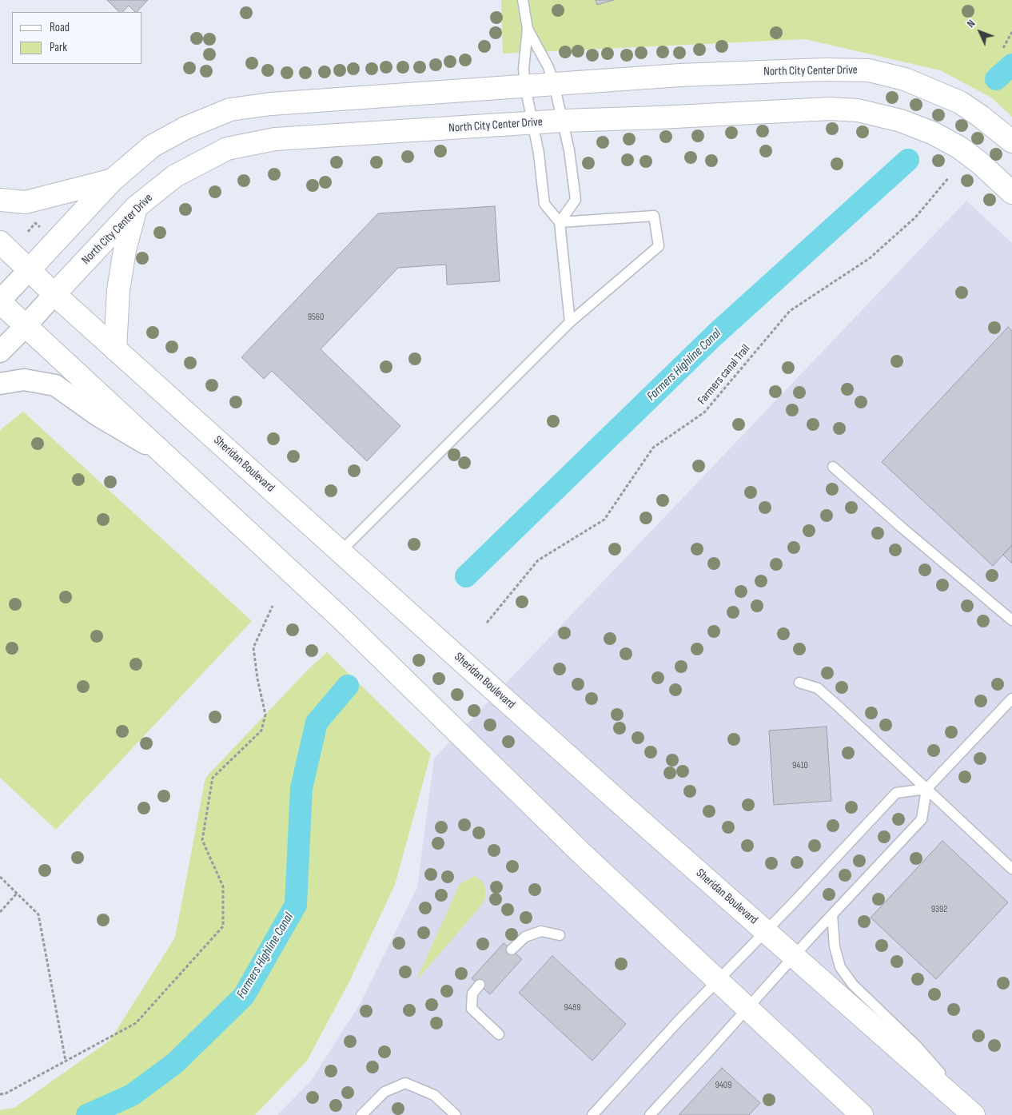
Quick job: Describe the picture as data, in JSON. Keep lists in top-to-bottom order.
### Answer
{
  "streets": {
    "main road": ["North City Center Drive", "Sheridan Boulevard"],
    "path": ["Farmers canal Trail"]
  },
  "crossings": [
    ["North City Center Drive", "Sheridan Boulevard"]
  ],
  "water": ["Farmers Highline Canal"],
  "house_numbers": [
    "9560",
    "9410",
    "9392",
    "9489",
    "9409"
  ],
  "legend": ["Road", "Park"],
  "north": "top left"
}
